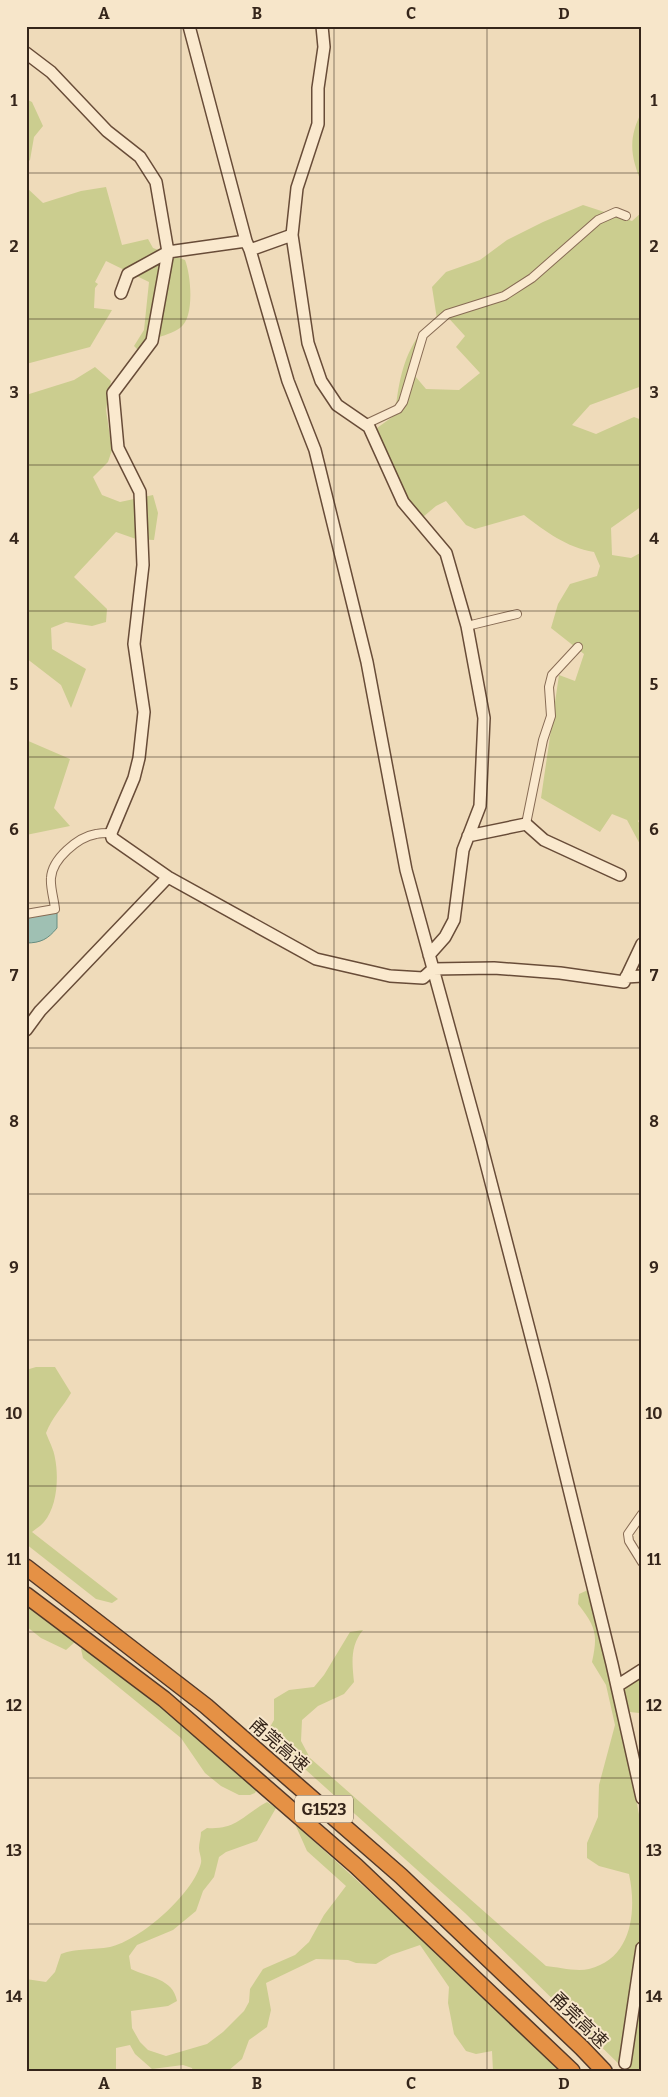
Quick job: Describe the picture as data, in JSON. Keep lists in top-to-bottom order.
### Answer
{
  "streets": {
    "highway": ["甬莞高速", "G1523"]
  },
  "grid": {
    "columns": [
      "A",
      "B",
      "C",
      "D"
    ],
    "rows": [
      "1",
      "2",
      "3",
      "4",
      "5",
      "6",
      "7",
      "8",
      "9",
      "10",
      "11",
      "12",
      "13",
      "14"
    ]
  }
}
